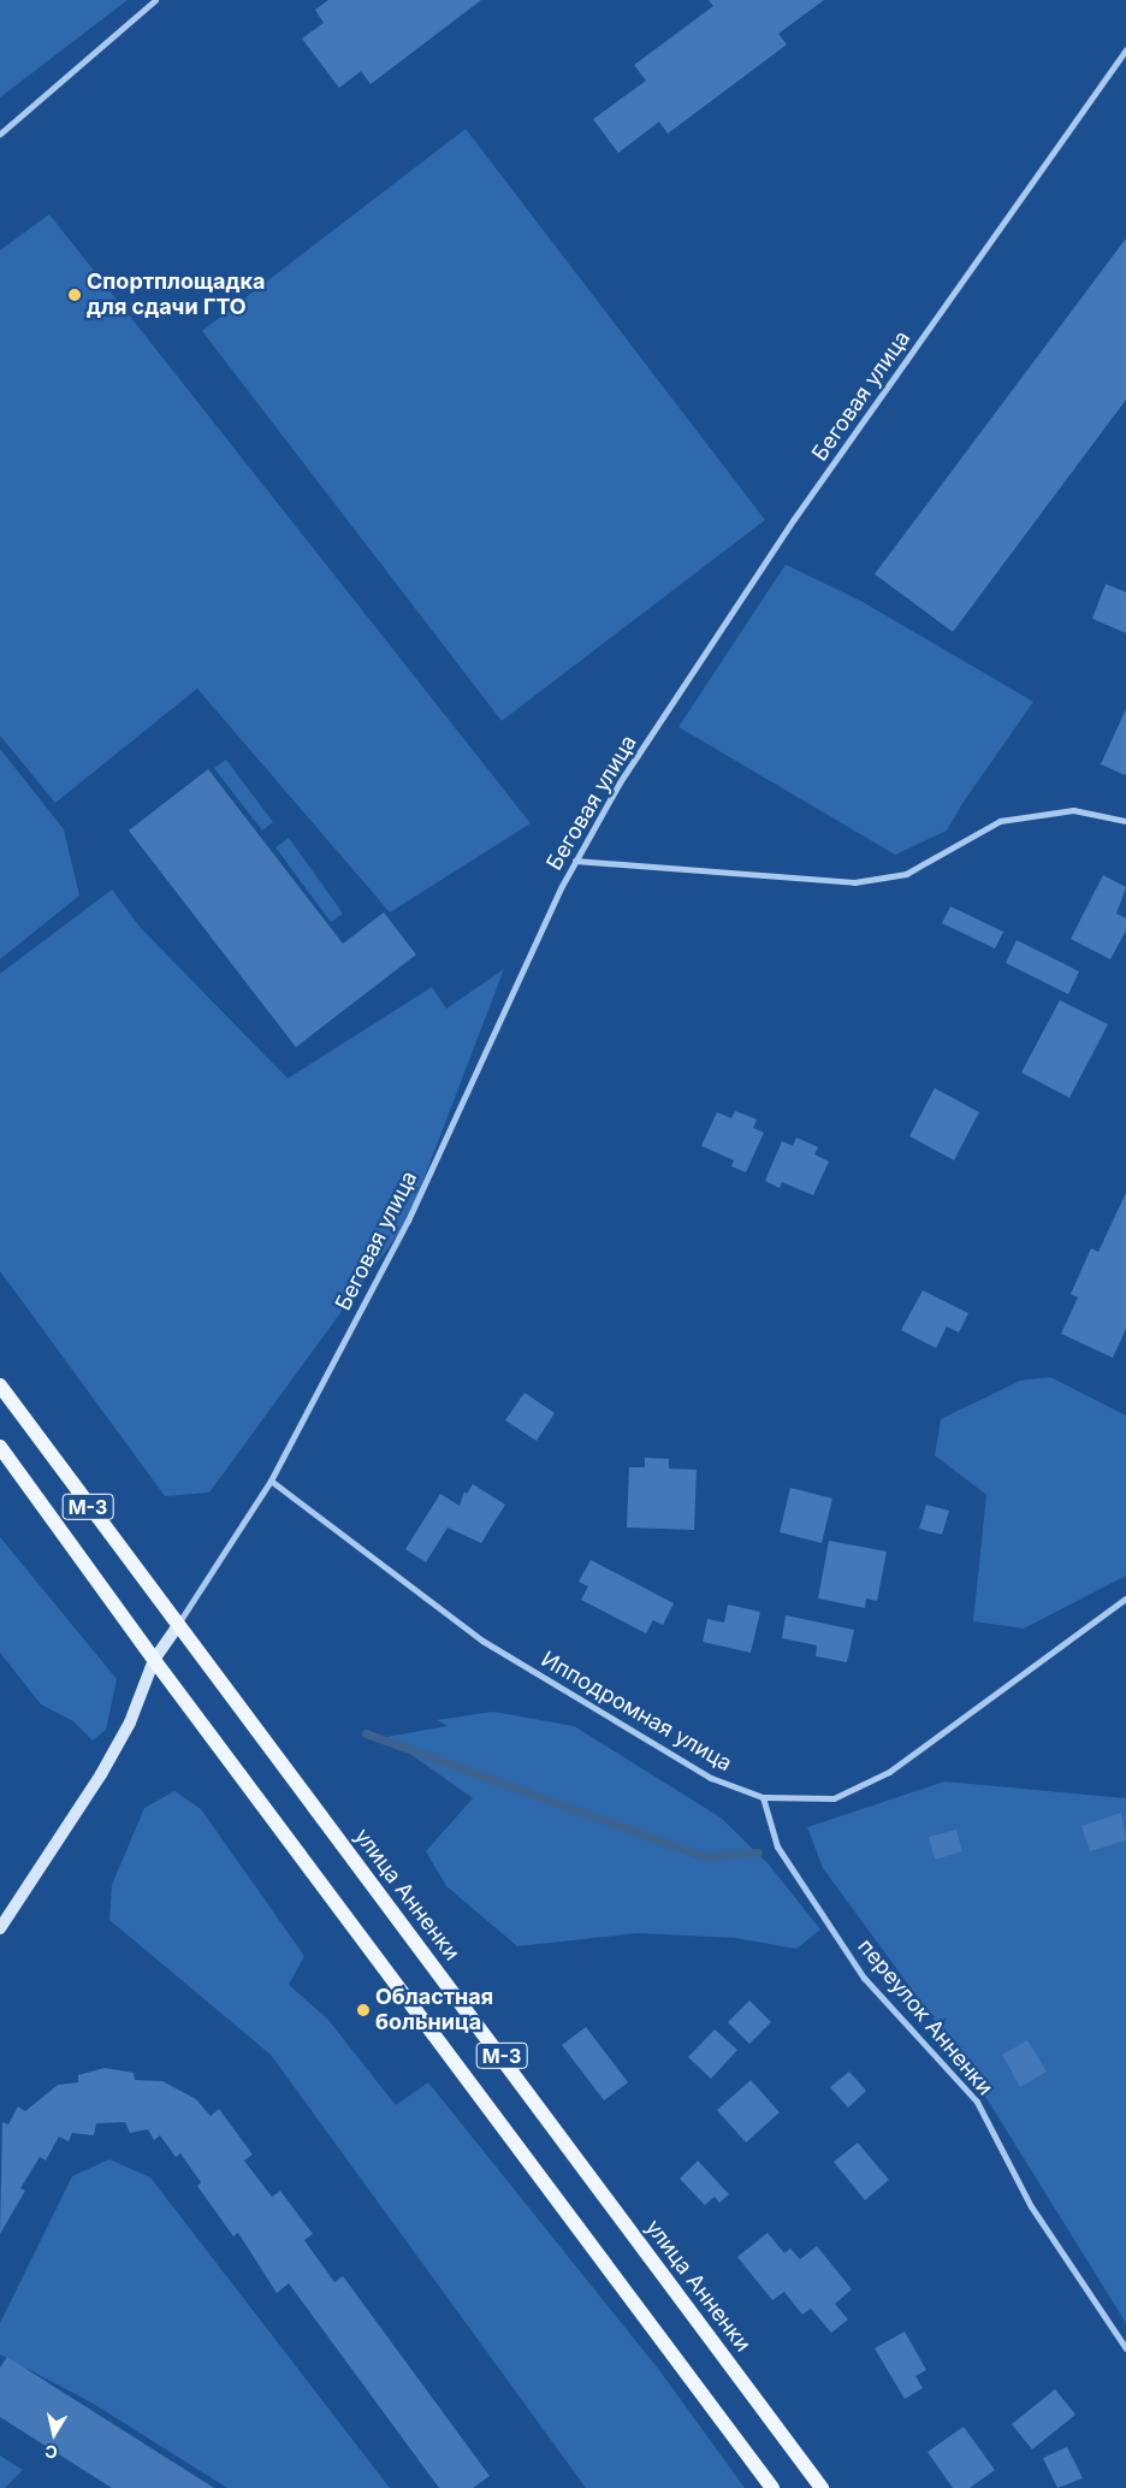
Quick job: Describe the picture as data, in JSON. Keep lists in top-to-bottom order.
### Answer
{
  "streets": {
    "main road": ["М-3", "улица Анненки"],
    "street": ["Беговая улица", "Ипподромная улица", "переулок Анненки"]
  },
  "crossings": [
    ["Беговая улица", "Ипподромная улица"],
    ["Беговая улица", "улица Анненки"],
    ["Ипподромная улица", "переулок Анненки"]
  ],
  "places": ["Спортплощадка для сдачи ГТО", "Областная больница"],
  "north": "bottom"
}
